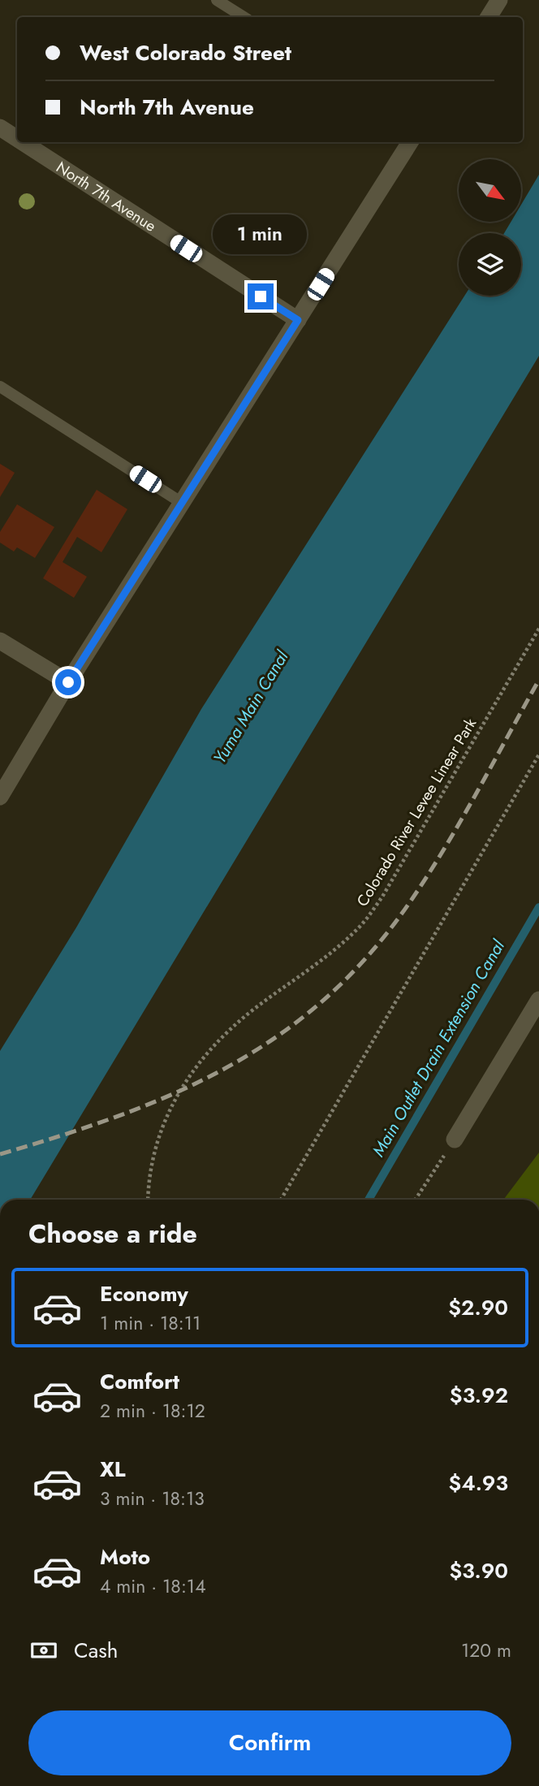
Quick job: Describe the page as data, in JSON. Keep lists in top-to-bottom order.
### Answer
{
  "streets": {
    "street": ["North 7th Avenue"],
    "path": ["Colorado River Levee Linear Park"]
  },
  "water": ["Yuma Main Canal", "Main Outlet Drain Extension Canal"],
  "north": "bottom right",
  "page": {
    "banner": ["West Colorado Street", "North 7th Avenue"],
    "bubble": "1 min",
    "heading": "Choose a ride",
    "list": [
      {
        "name": "Economy",
        "note": "1 min · 18:11",
        "value": "$2.90"
      },
      {
        "name": "Comfort",
        "note": "2 min · 18:12",
        "value": "$3.92"
      },
      {
        "name": "XL",
        "note": "3 min · 18:13",
        "value": "$4.93"
      },
      {
        "name": "Moto",
        "note": "4 min · 18:14",
        "value": "$3.90"
      }
    ],
    "pay": ["Cash", "120 m"],
    "buttons": "Confirm"
  }
}
